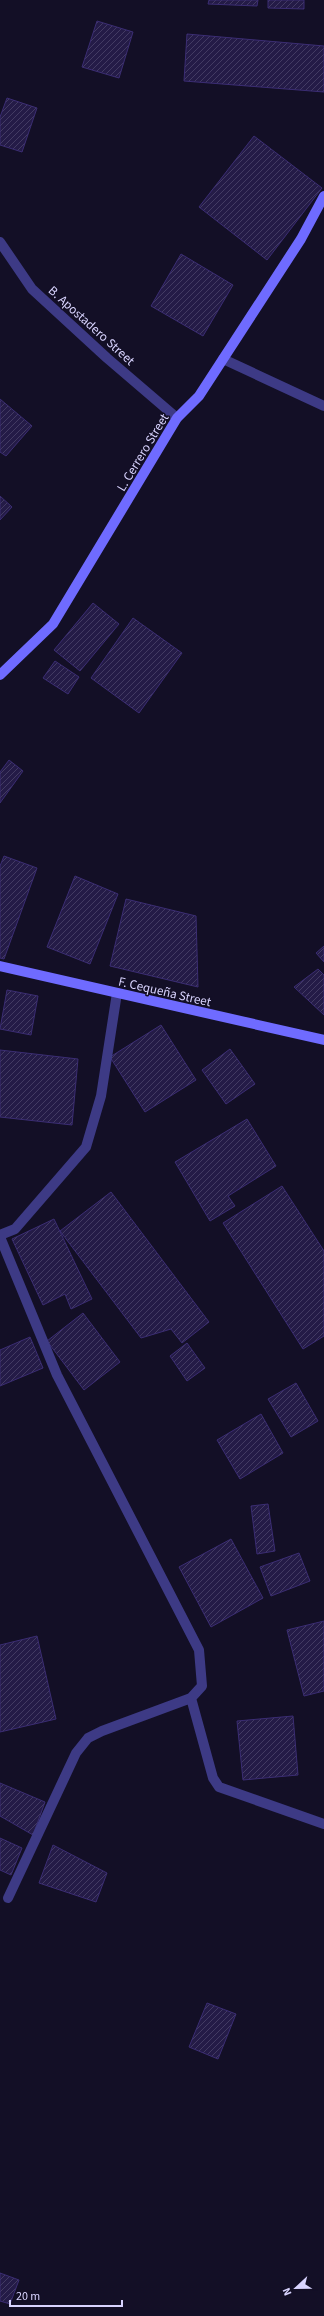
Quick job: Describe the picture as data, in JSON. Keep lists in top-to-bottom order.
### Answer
{
  "streets": {
    "street": ["B. Apostadero Street", "L. Cerrero Street", "F. Cequeña Street"]
  },
  "crossings": [
    ["B. Apostadero Street", "L. Cerrero Street"]
  ],
  "scale_bar": "20 m",
  "north": "left"
}
